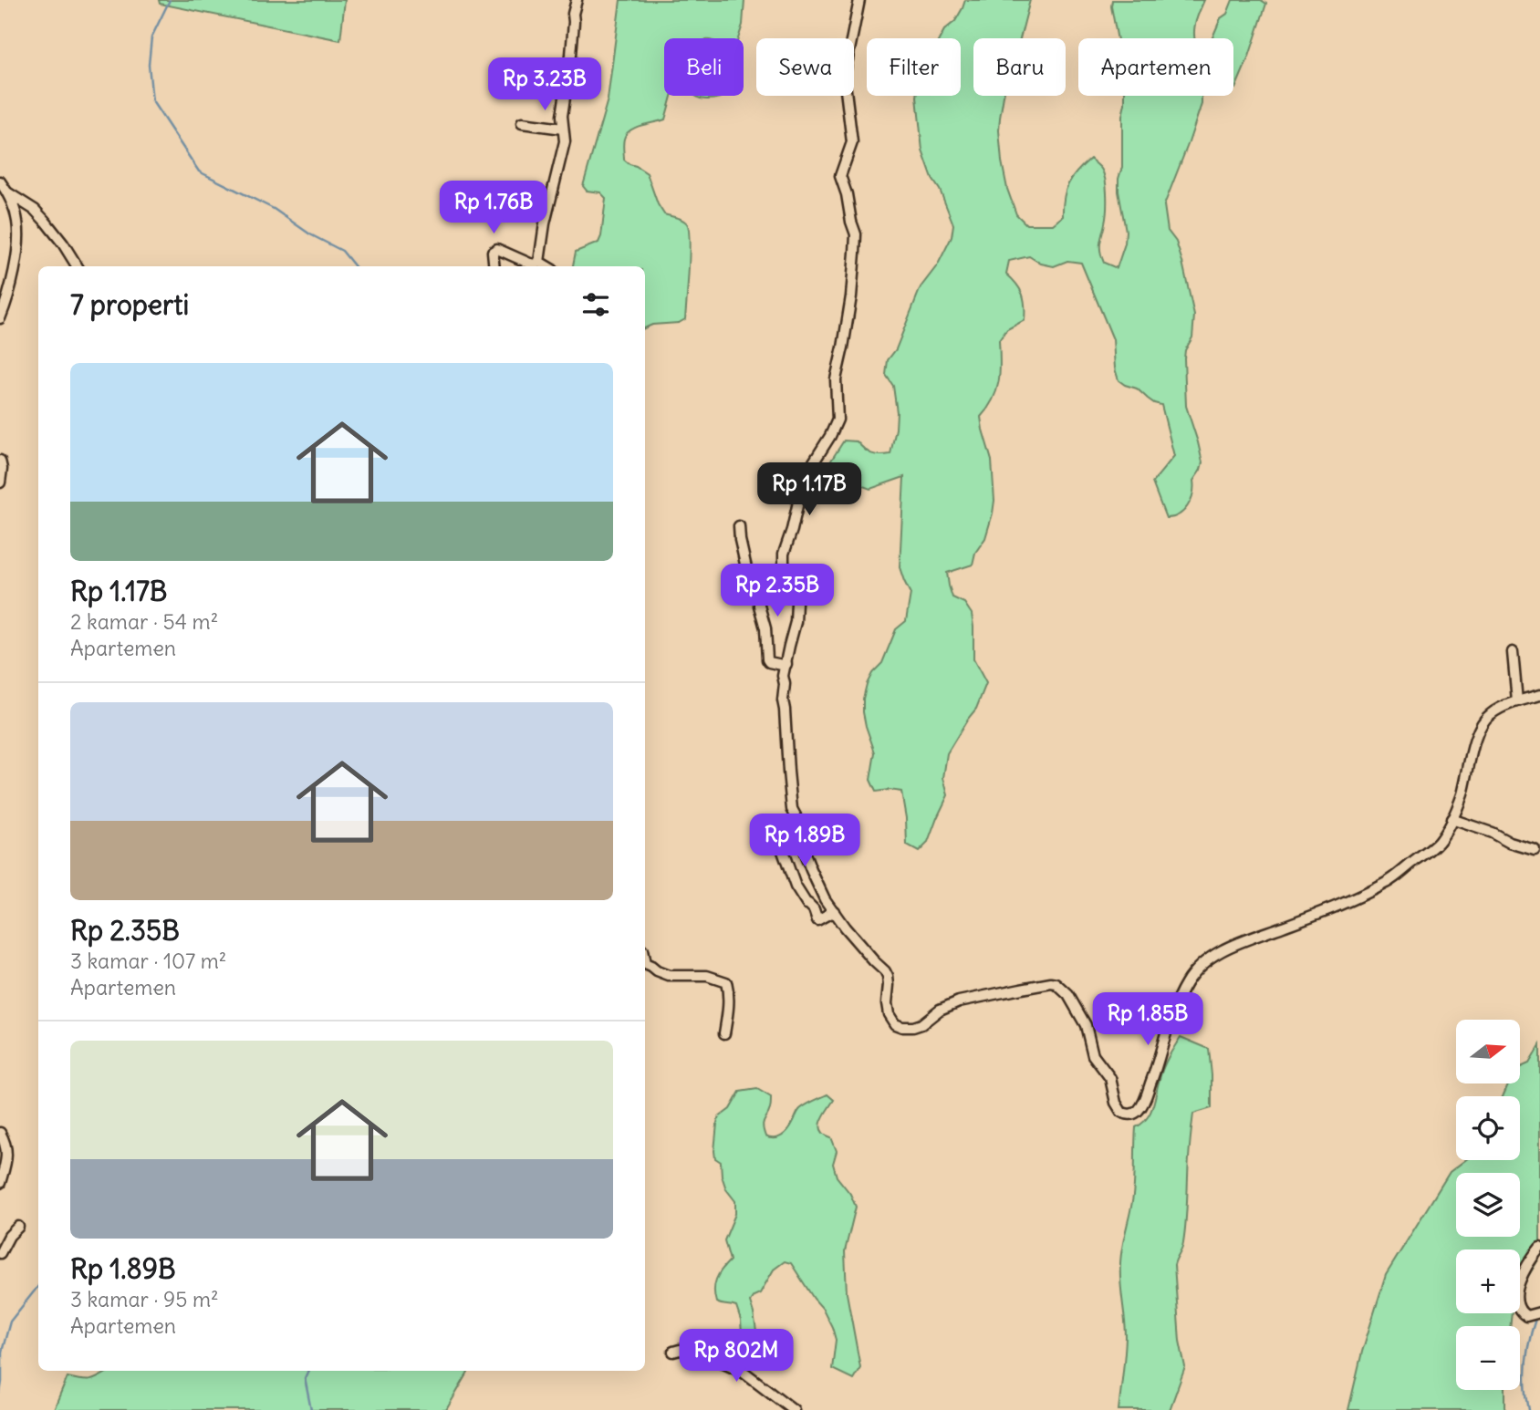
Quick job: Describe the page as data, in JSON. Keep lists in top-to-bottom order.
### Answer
{
  "north": "right",
  "page": {
    "chip": [
      "Beli",
      "Sewa",
      "Filter",
      "Baru",
      "Apartemen"
    ],
    "price": [
      "Rp 3.23B",
      "Rp 1.76B",
      "Rp 1.17B",
      "Rp 2.35B",
      "Rp 1.89B",
      "Rp 1.85B",
      "Rp 802M"
    ],
    "heading": "7 properti",
    "list": [
      {
        "name": "Rp 1.17B",
        "note": "2 kamar · 54 m² · Apartemen"
      },
      {
        "name": "Rp 2.35B",
        "note": "3 kamar · 107 m² · Apartemen"
      },
      {
        "name": "Rp 1.89B",
        "note": "3 kamar · 95 m² · Apartemen"
      }
    ],
    "map_buttons": ["+", "−"]
  }
}
